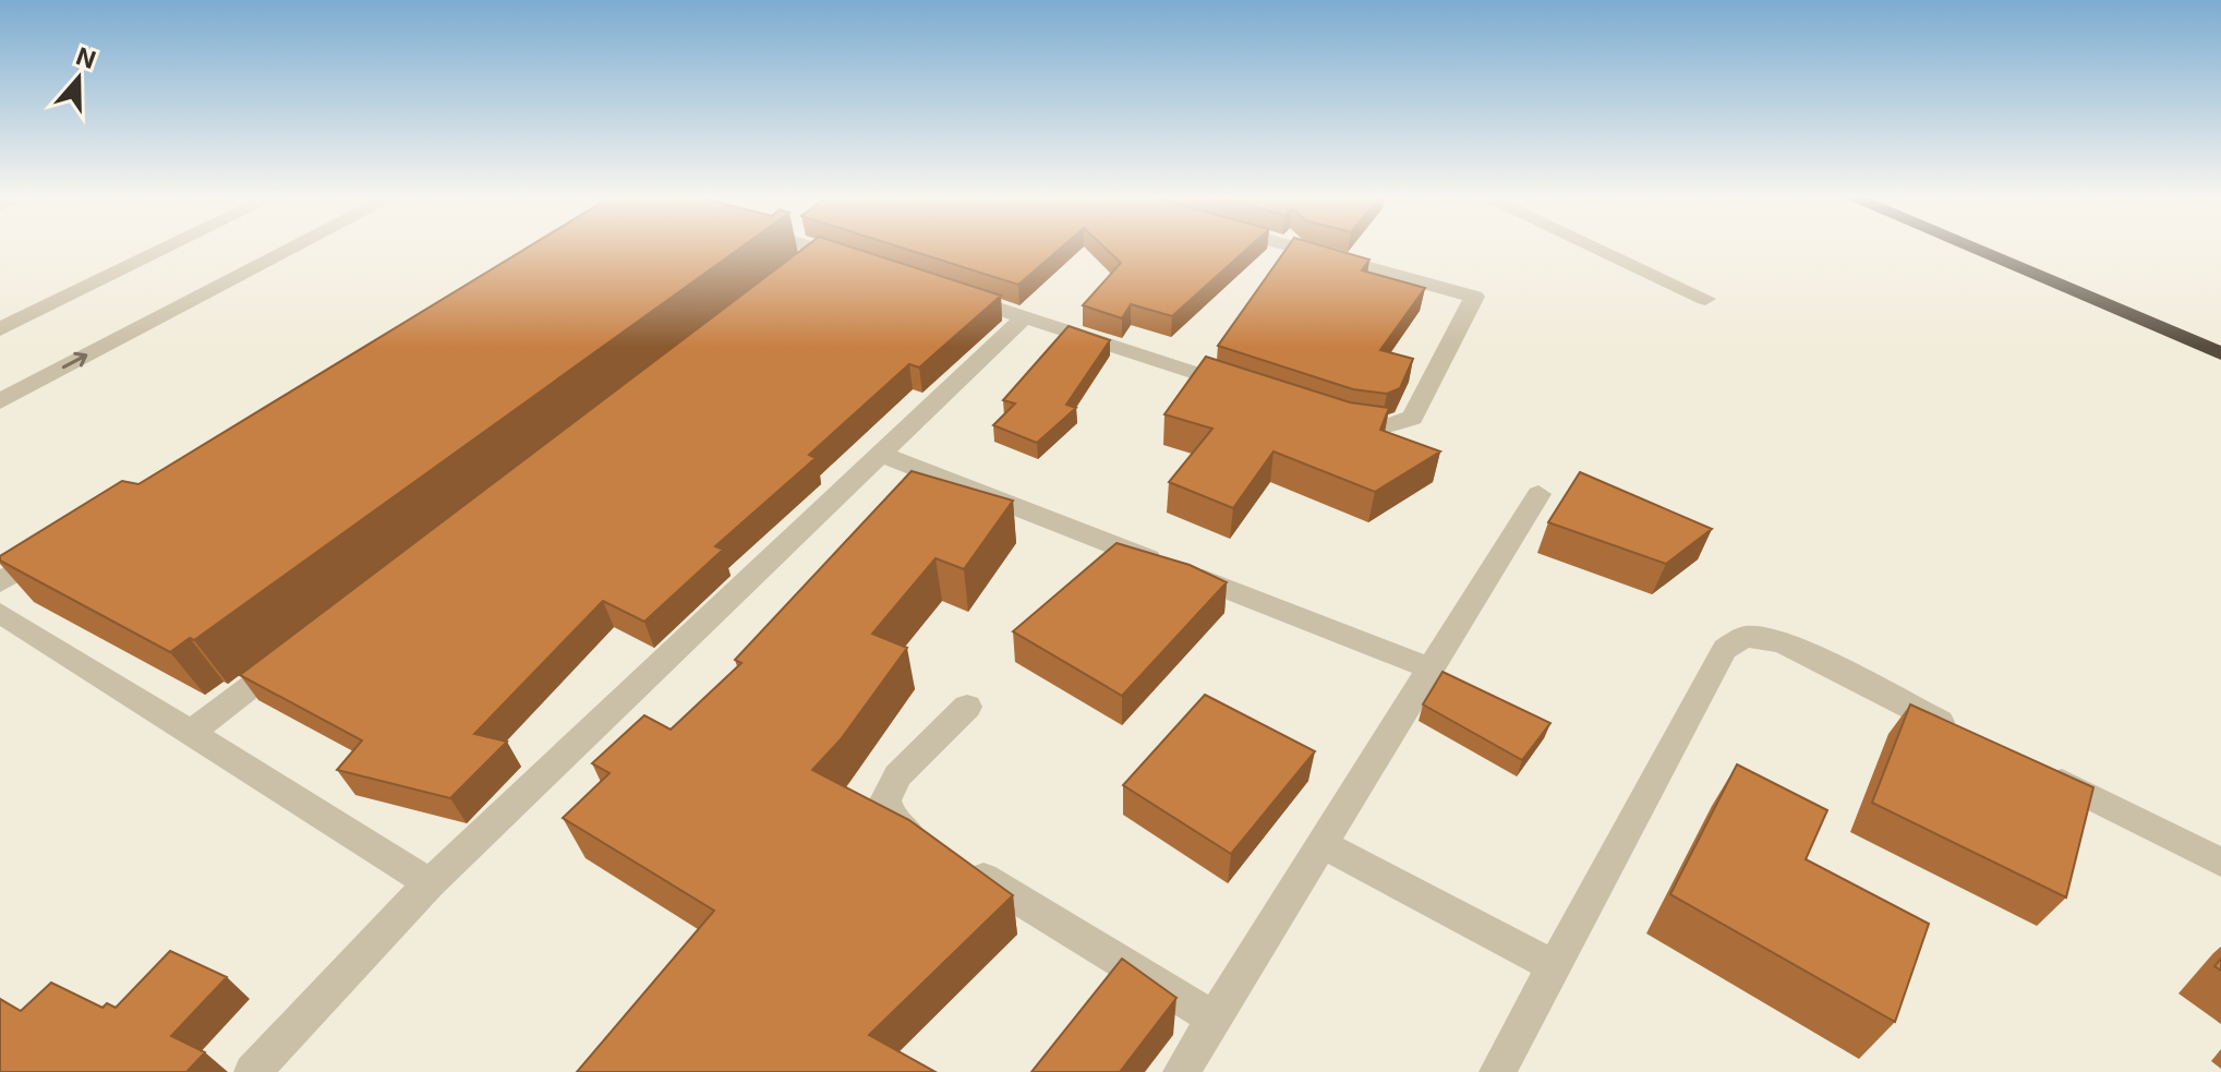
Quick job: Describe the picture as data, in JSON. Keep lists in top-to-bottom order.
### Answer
{
  "north": "top"
}
